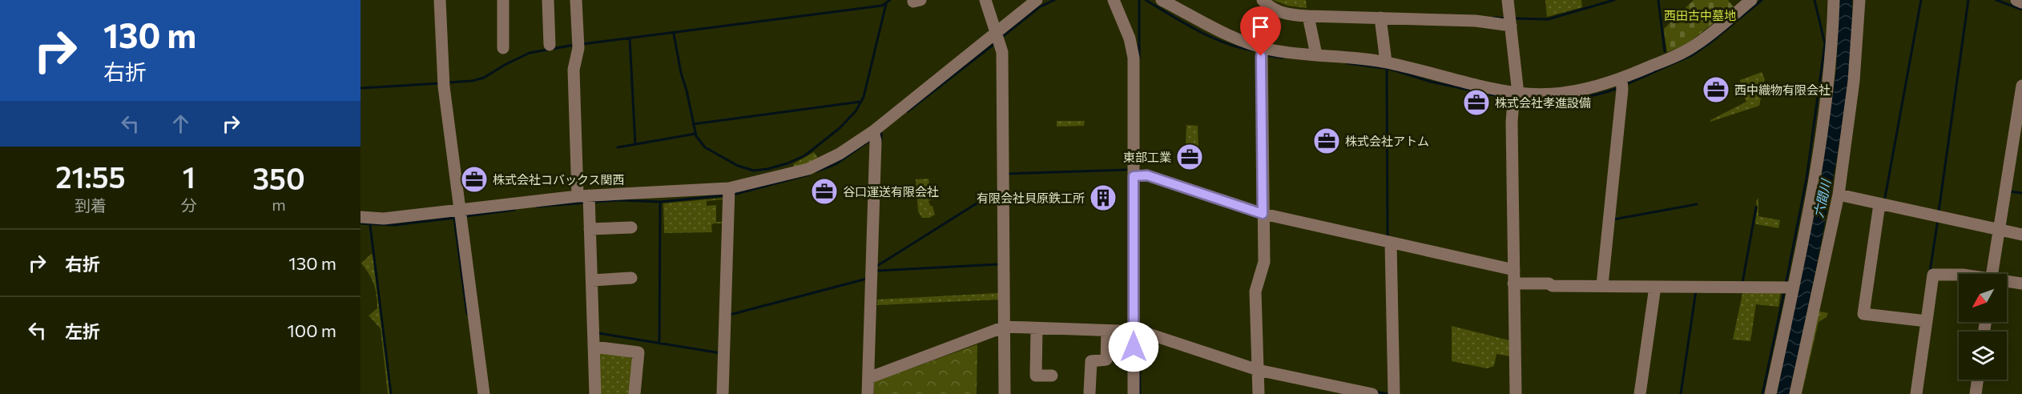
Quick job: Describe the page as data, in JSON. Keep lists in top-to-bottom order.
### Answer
{
  "water": ["六間川"],
  "parks": ["西田古中墓地"],
  "places": {
    "office": [
      "西中織物有限会社",
      "株式会社孝進設備",
      "株式会社アトム",
      "東部工業",
      "株式会社コバックス関西",
      "谷口運送有限会社"
    ],
    "building": ["有限会社貝原鉄工所"]
  },
  "north": "bottom left",
  "page": {
    "turn": ["130 m", "右折"],
    "eta": [
      "21:55",
      "到着",
      "1",
      "分",
      "350",
      "m"
    ],
    "list": [
      {
        "name": "右折",
        "value": "130 m"
      },
      {
        "name": "左折",
        "value": "100 m"
      }
    ]
  }
}
